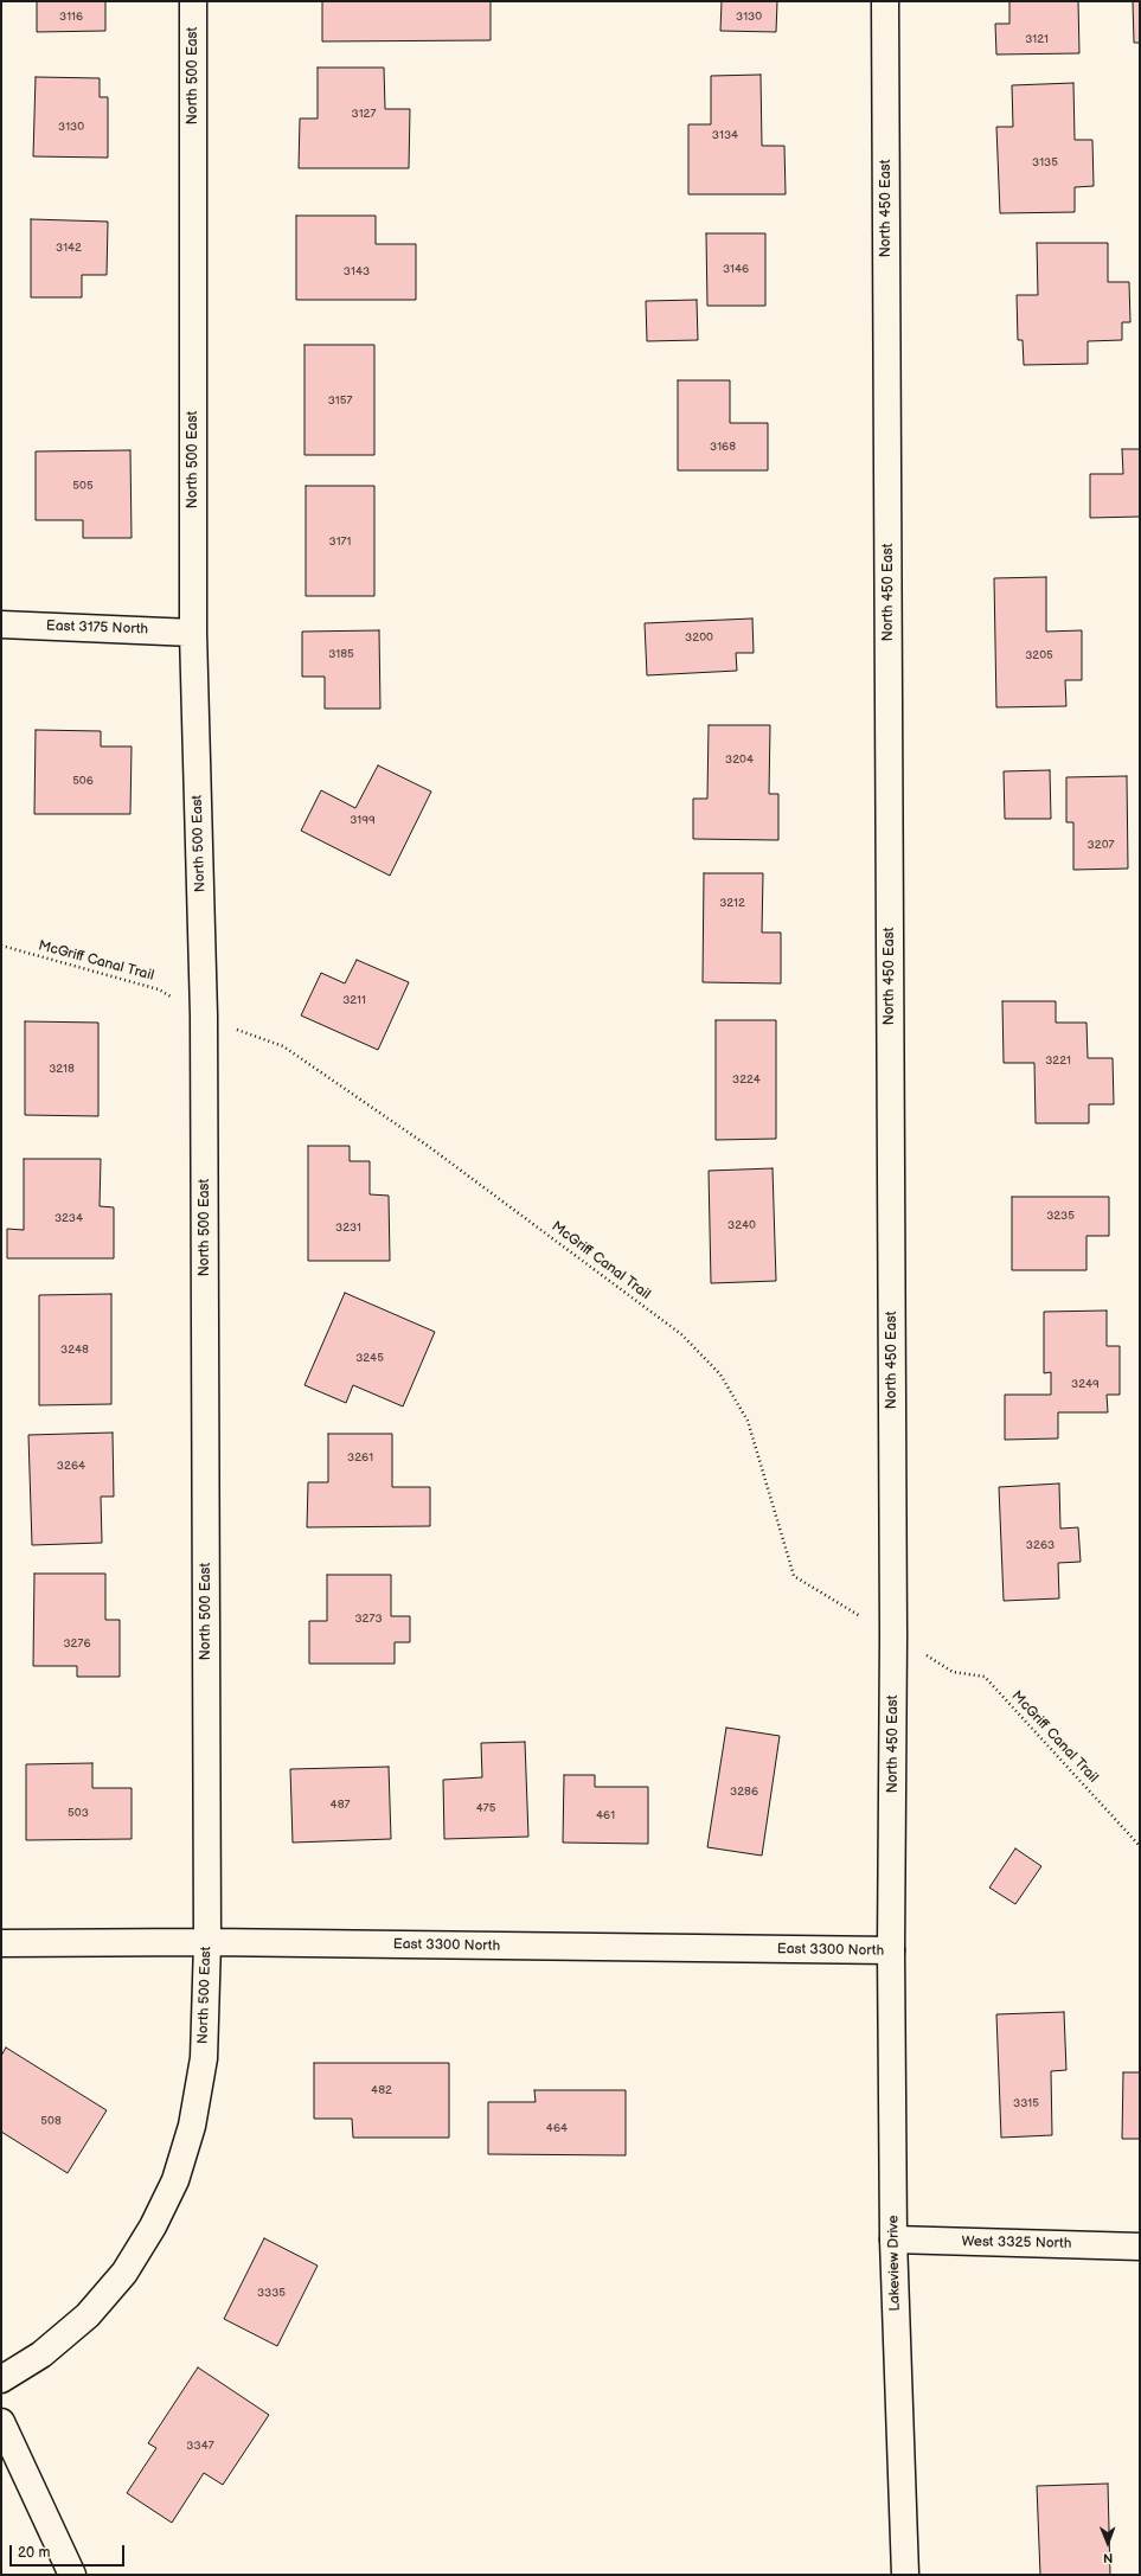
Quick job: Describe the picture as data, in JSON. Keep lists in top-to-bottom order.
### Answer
{
  "streets": {
    "street": [
      "North 500 East",
      "North 450 East",
      "East 3175 North",
      "East 3300 North",
      "West 3325 North",
      "Lakeview Drive"
    ],
    "path": ["McGriff Canal Trail"]
  },
  "crossings": [
    ["North 500 East", "East 3175 North"],
    ["North 500 East", "East 3300 North"],
    ["North 450 East", "East 3300 North"],
    ["North 450 East", "Lakeview Drive"],
    ["East 3300 North", "Lakeview Drive"],
    ["West 3325 North", "Lakeview Drive"]
  ],
  "house_numbers": [
    "3116",
    "3130",
    "3121",
    "3127",
    "3130",
    "3134",
    "3135",
    "3142",
    "3146",
    "3143",
    "3157",
    "3168",
    "505",
    "3171",
    "3200",
    "3185",
    "3205",
    "3204",
    "506",
    "3199",
    "3207",
    "3212",
    "3211",
    "3221",
    "3218",
    "3224",
    "3235",
    "3234",
    "3240",
    "3231",
    "3248",
    "3245",
    "3249",
    "3261",
    "3264",
    "3263",
    "3273",
    "3276",
    "3286",
    "487",
    "475",
    "503",
    "461",
    "482",
    "3315",
    "508",
    "464",
    "3335",
    "3347"
  ],
  "scale_bar": "20 m",
  "north": "bottom"
}
